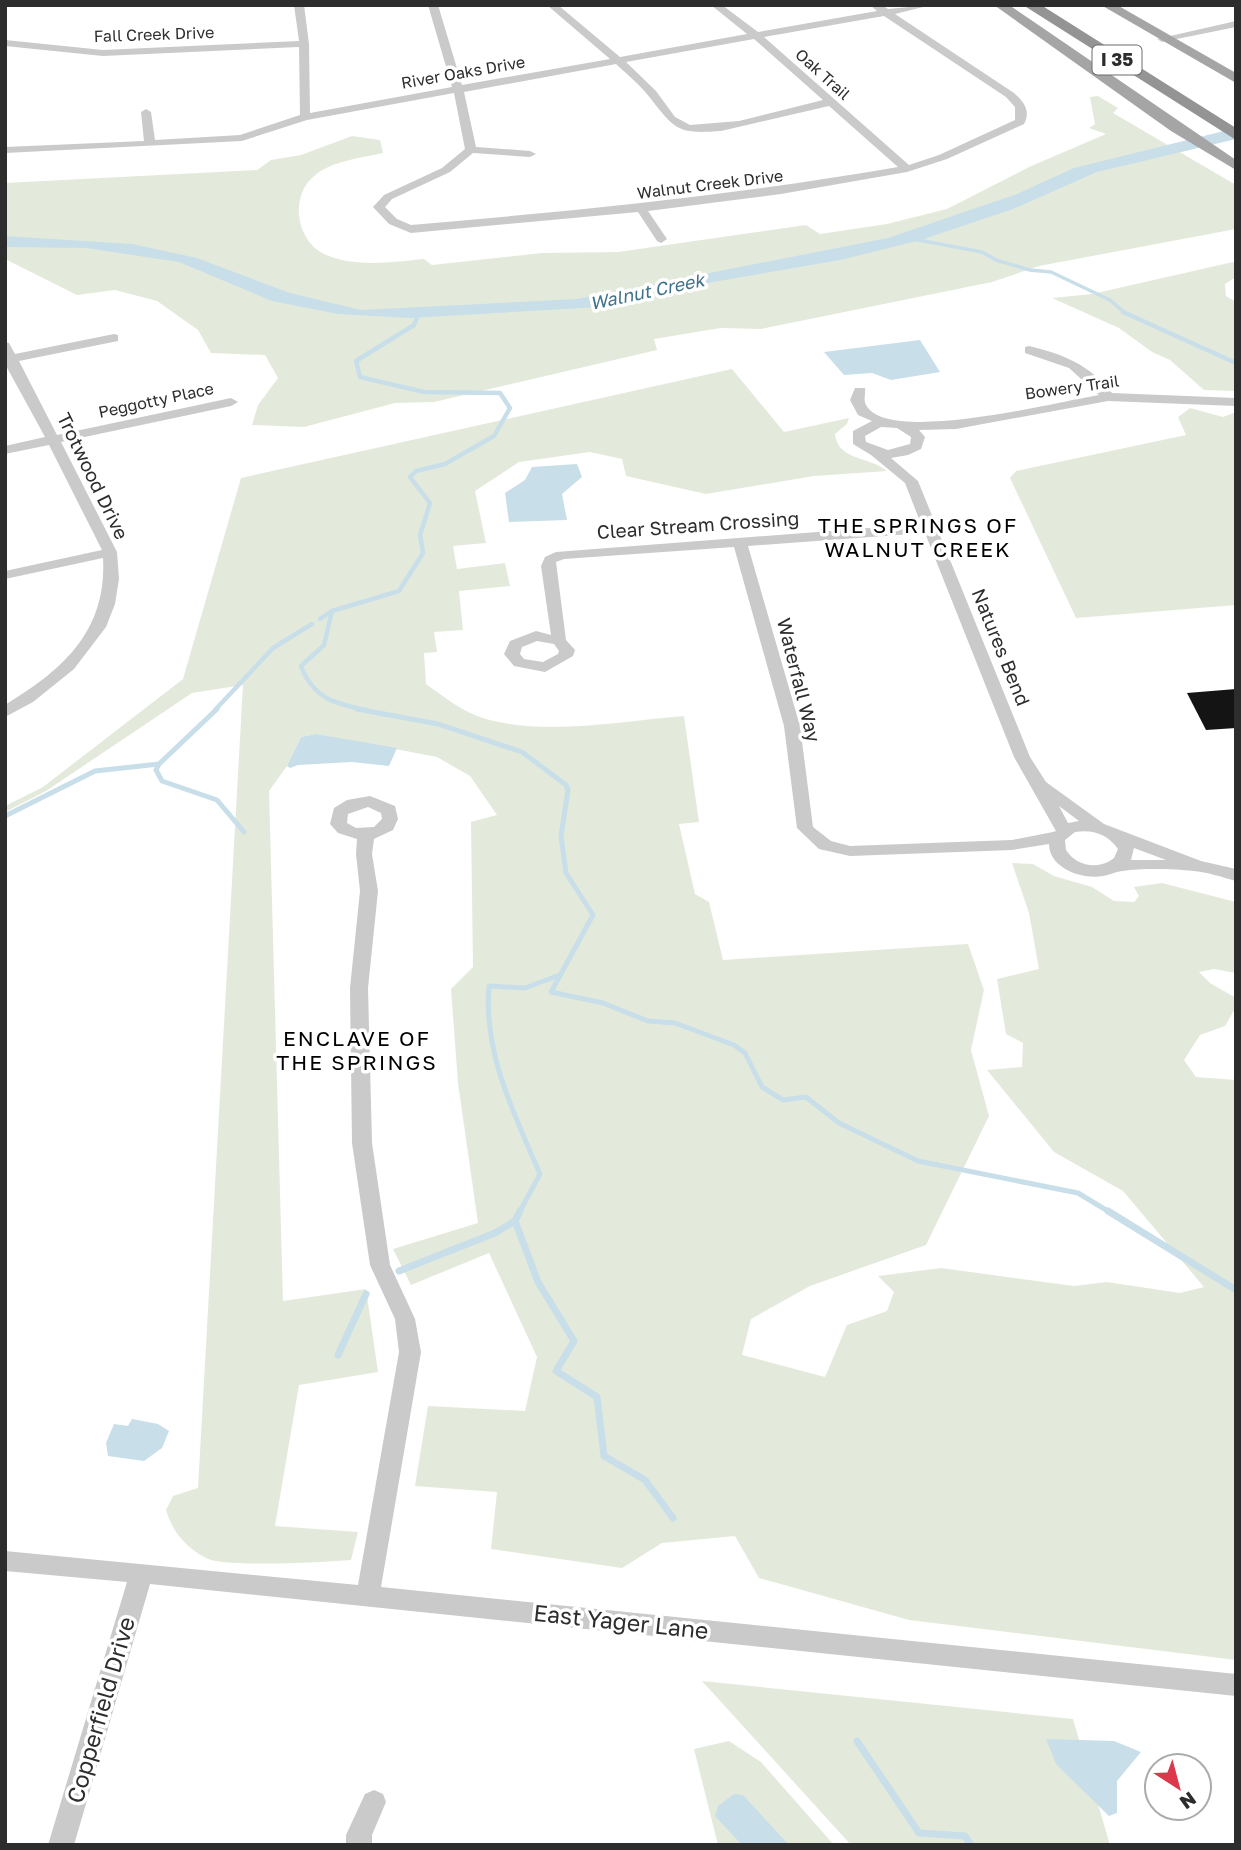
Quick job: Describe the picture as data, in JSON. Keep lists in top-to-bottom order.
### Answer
{
  "streets": {
    "highway": ["I 35"],
    "street": [
      "Fall Creek Drive",
      "River Oaks Drive",
      "Oak Trail",
      "Walnut Creek Drive",
      "Bowery Trail",
      "Peggotty Place",
      "Trotwood Drive",
      "Clear Stream Crossing",
      "Natures Bend",
      "Waterfall Way",
      "East Yager Lane",
      "Copperfield Drive"
    ]
  },
  "crossings": [
    ["River Oaks Drive", "Oak Trail"],
    ["River Oaks Drive", "Walnut Creek Drive"],
    ["Oak Trail", "Walnut Creek Drive"],
    ["Bowery Trail", "Natures Bend"],
    ["Peggotty Place", "Trotwood Drive"],
    ["Clear Stream Crossing", "Natures Bend"],
    ["Clear Stream Crossing", "Waterfall Way"],
    ["Natures Bend", "Waterfall Way"],
    ["East Yager Lane", "Copperfield Drive"]
  ],
  "districts": ["THE SPRINGS OF WALNUT CREEK", "ENCLAVE OF THE SPRINGS"],
  "water": ["Walnut Creek"],
  "north": "bottom right"
}
